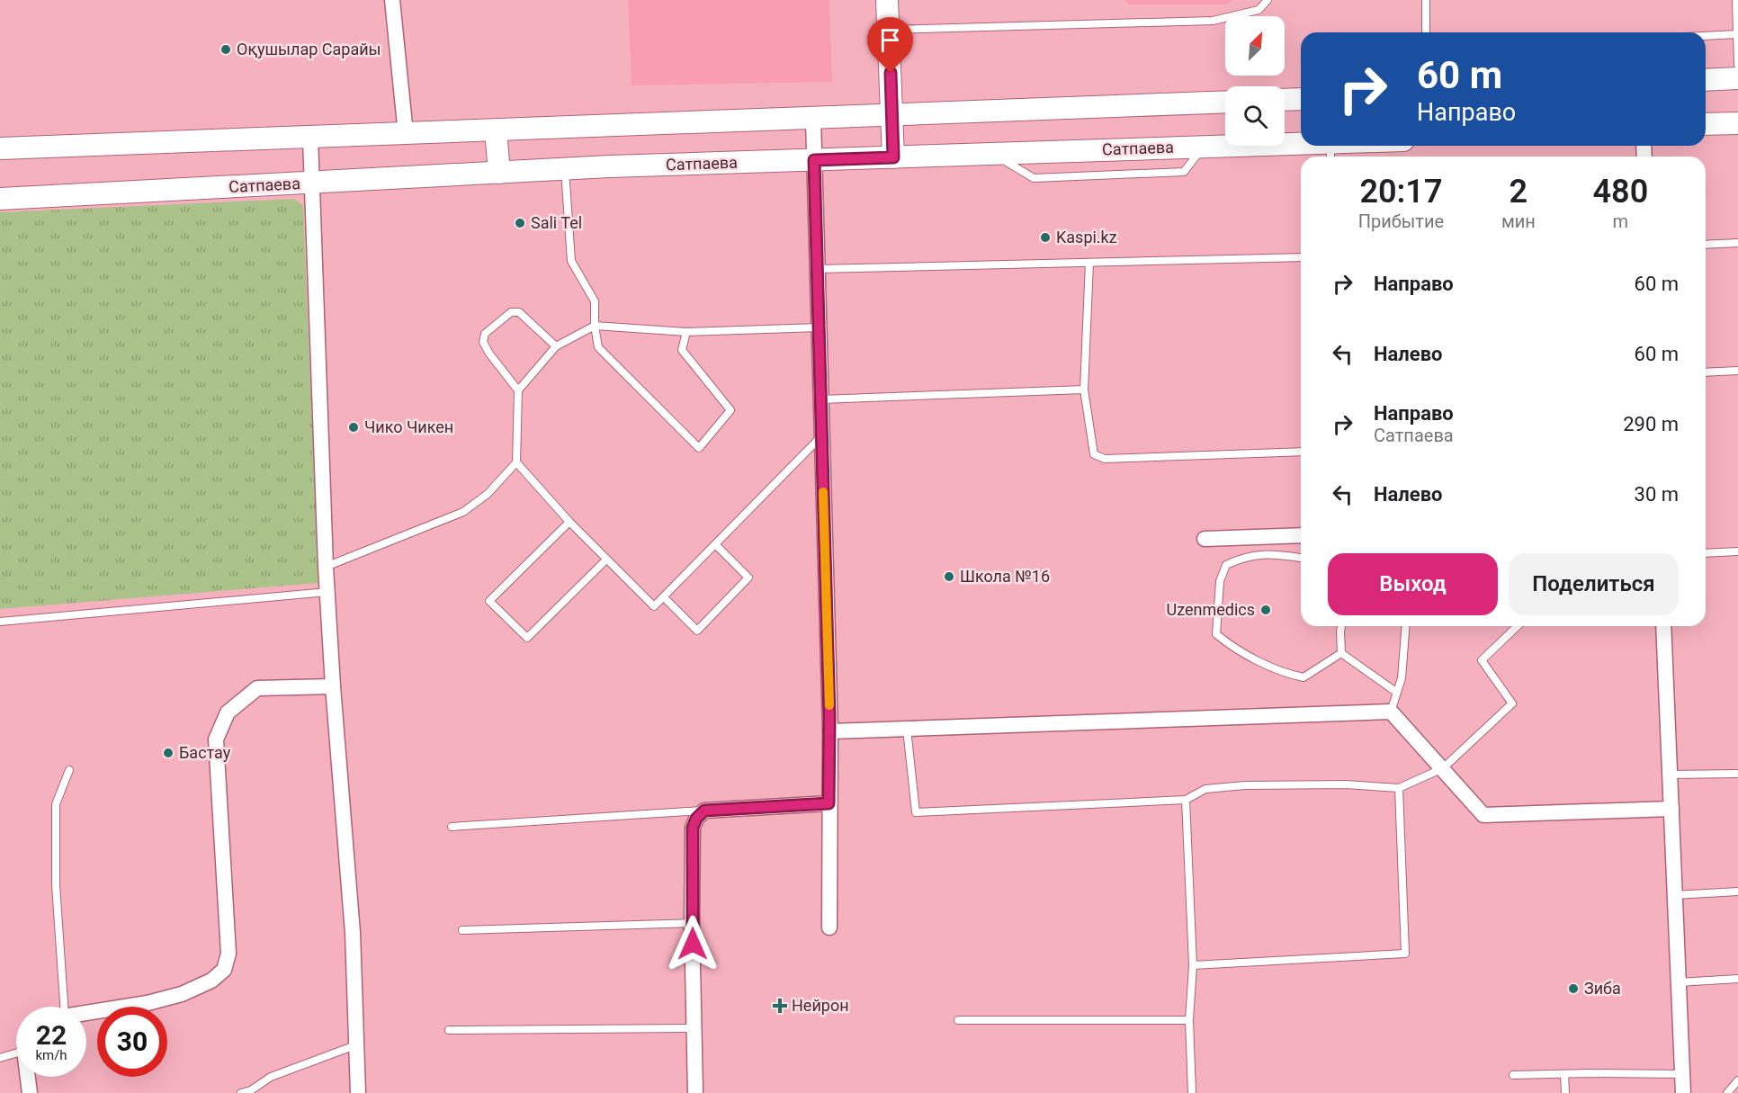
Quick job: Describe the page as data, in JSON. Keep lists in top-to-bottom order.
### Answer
{
  "streets": {
    "street": ["Сатпаева"]
  },
  "places": {
    "other": [
      "Оқушылар Сарайы",
      "Sali Tel",
      "Kaspi.kz",
      "Чико Чикен",
      "Школа №16",
      "Uzenmedics",
      "Бастау",
      "Зиба"
    ],
    "health": ["Нейрон"]
  },
  "north": "top right",
  "page": {
    "turn": ["60 m", "Направо"],
    "eta": [
      "20:17",
      "Прибытие",
      "2",
      "мин",
      "480",
      "m"
    ],
    "list": [
      {
        "name": "Направо",
        "value": "60 m"
      },
      {
        "name": "Налево",
        "value": "60 m"
      },
      {
        "name": "Направо",
        "note": "Сатпаева",
        "value": "290 m"
      },
      {
        "name": "Налево",
        "value": "30 m"
      }
    ],
    "buttons": ["Выход", "Поделиться"],
    "speed": "22 km/h",
    "limit": "30"
  }
}
